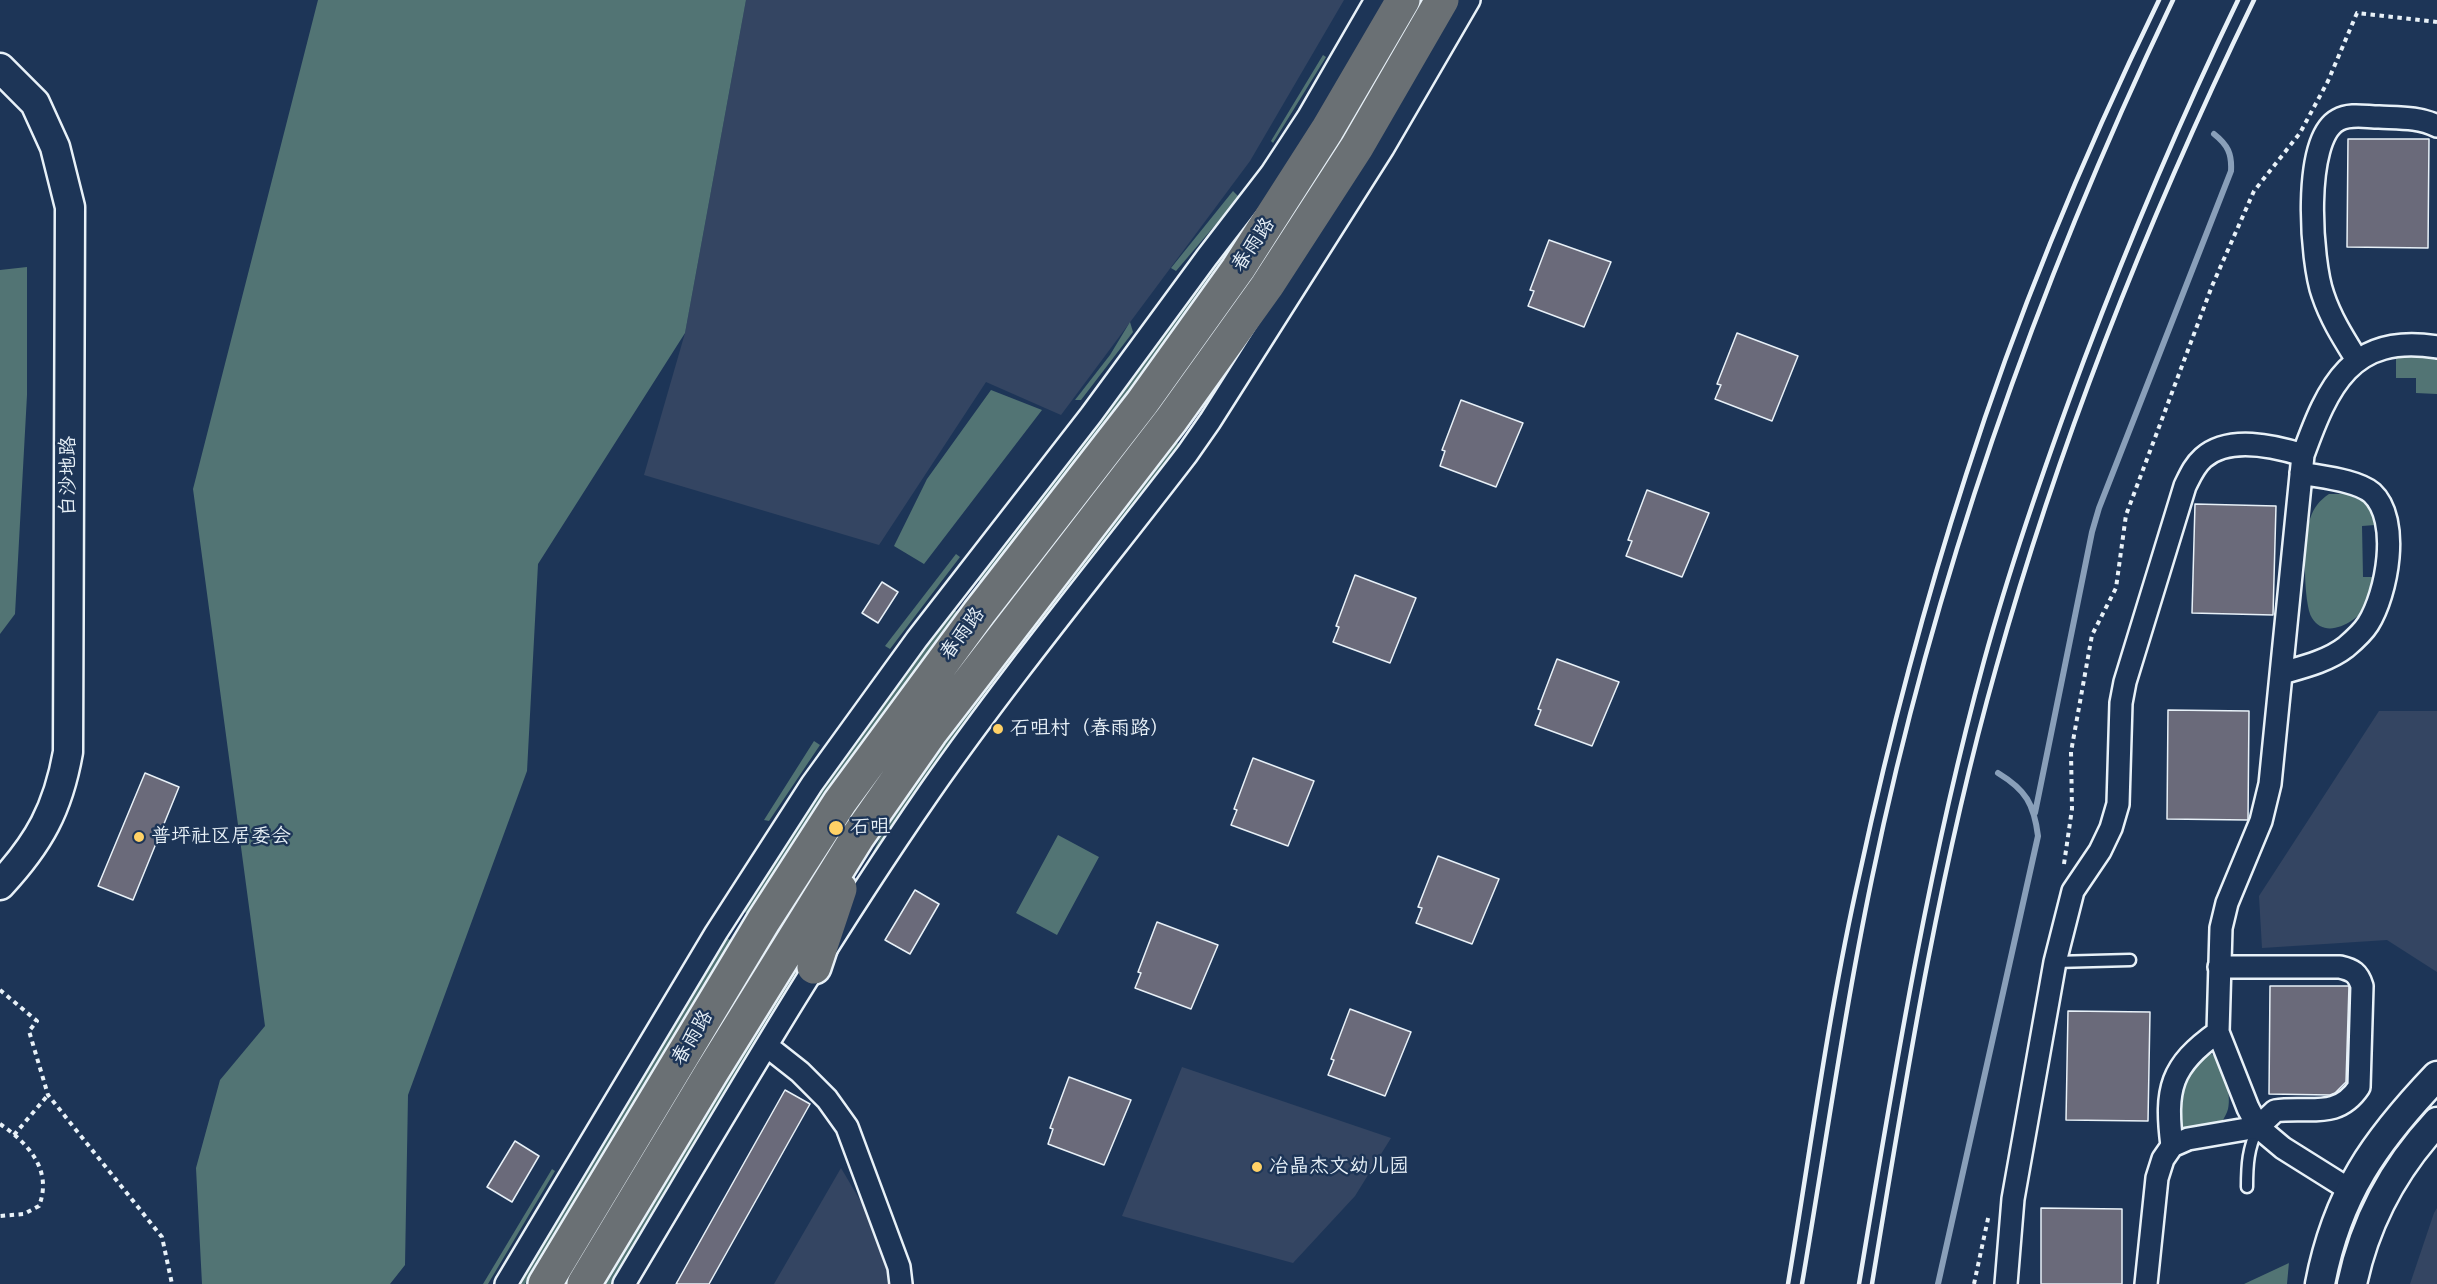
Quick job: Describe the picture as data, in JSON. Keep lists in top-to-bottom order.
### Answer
{
  "streets": {
    "main road": ["春雨路"],
    "street": ["白沙地路"]
  },
  "places": [
    "石咀村（春雨路）",
    "石咀",
    "普坪社区居委会",
    "冶晶杰文幼儿园"
  ]
}
